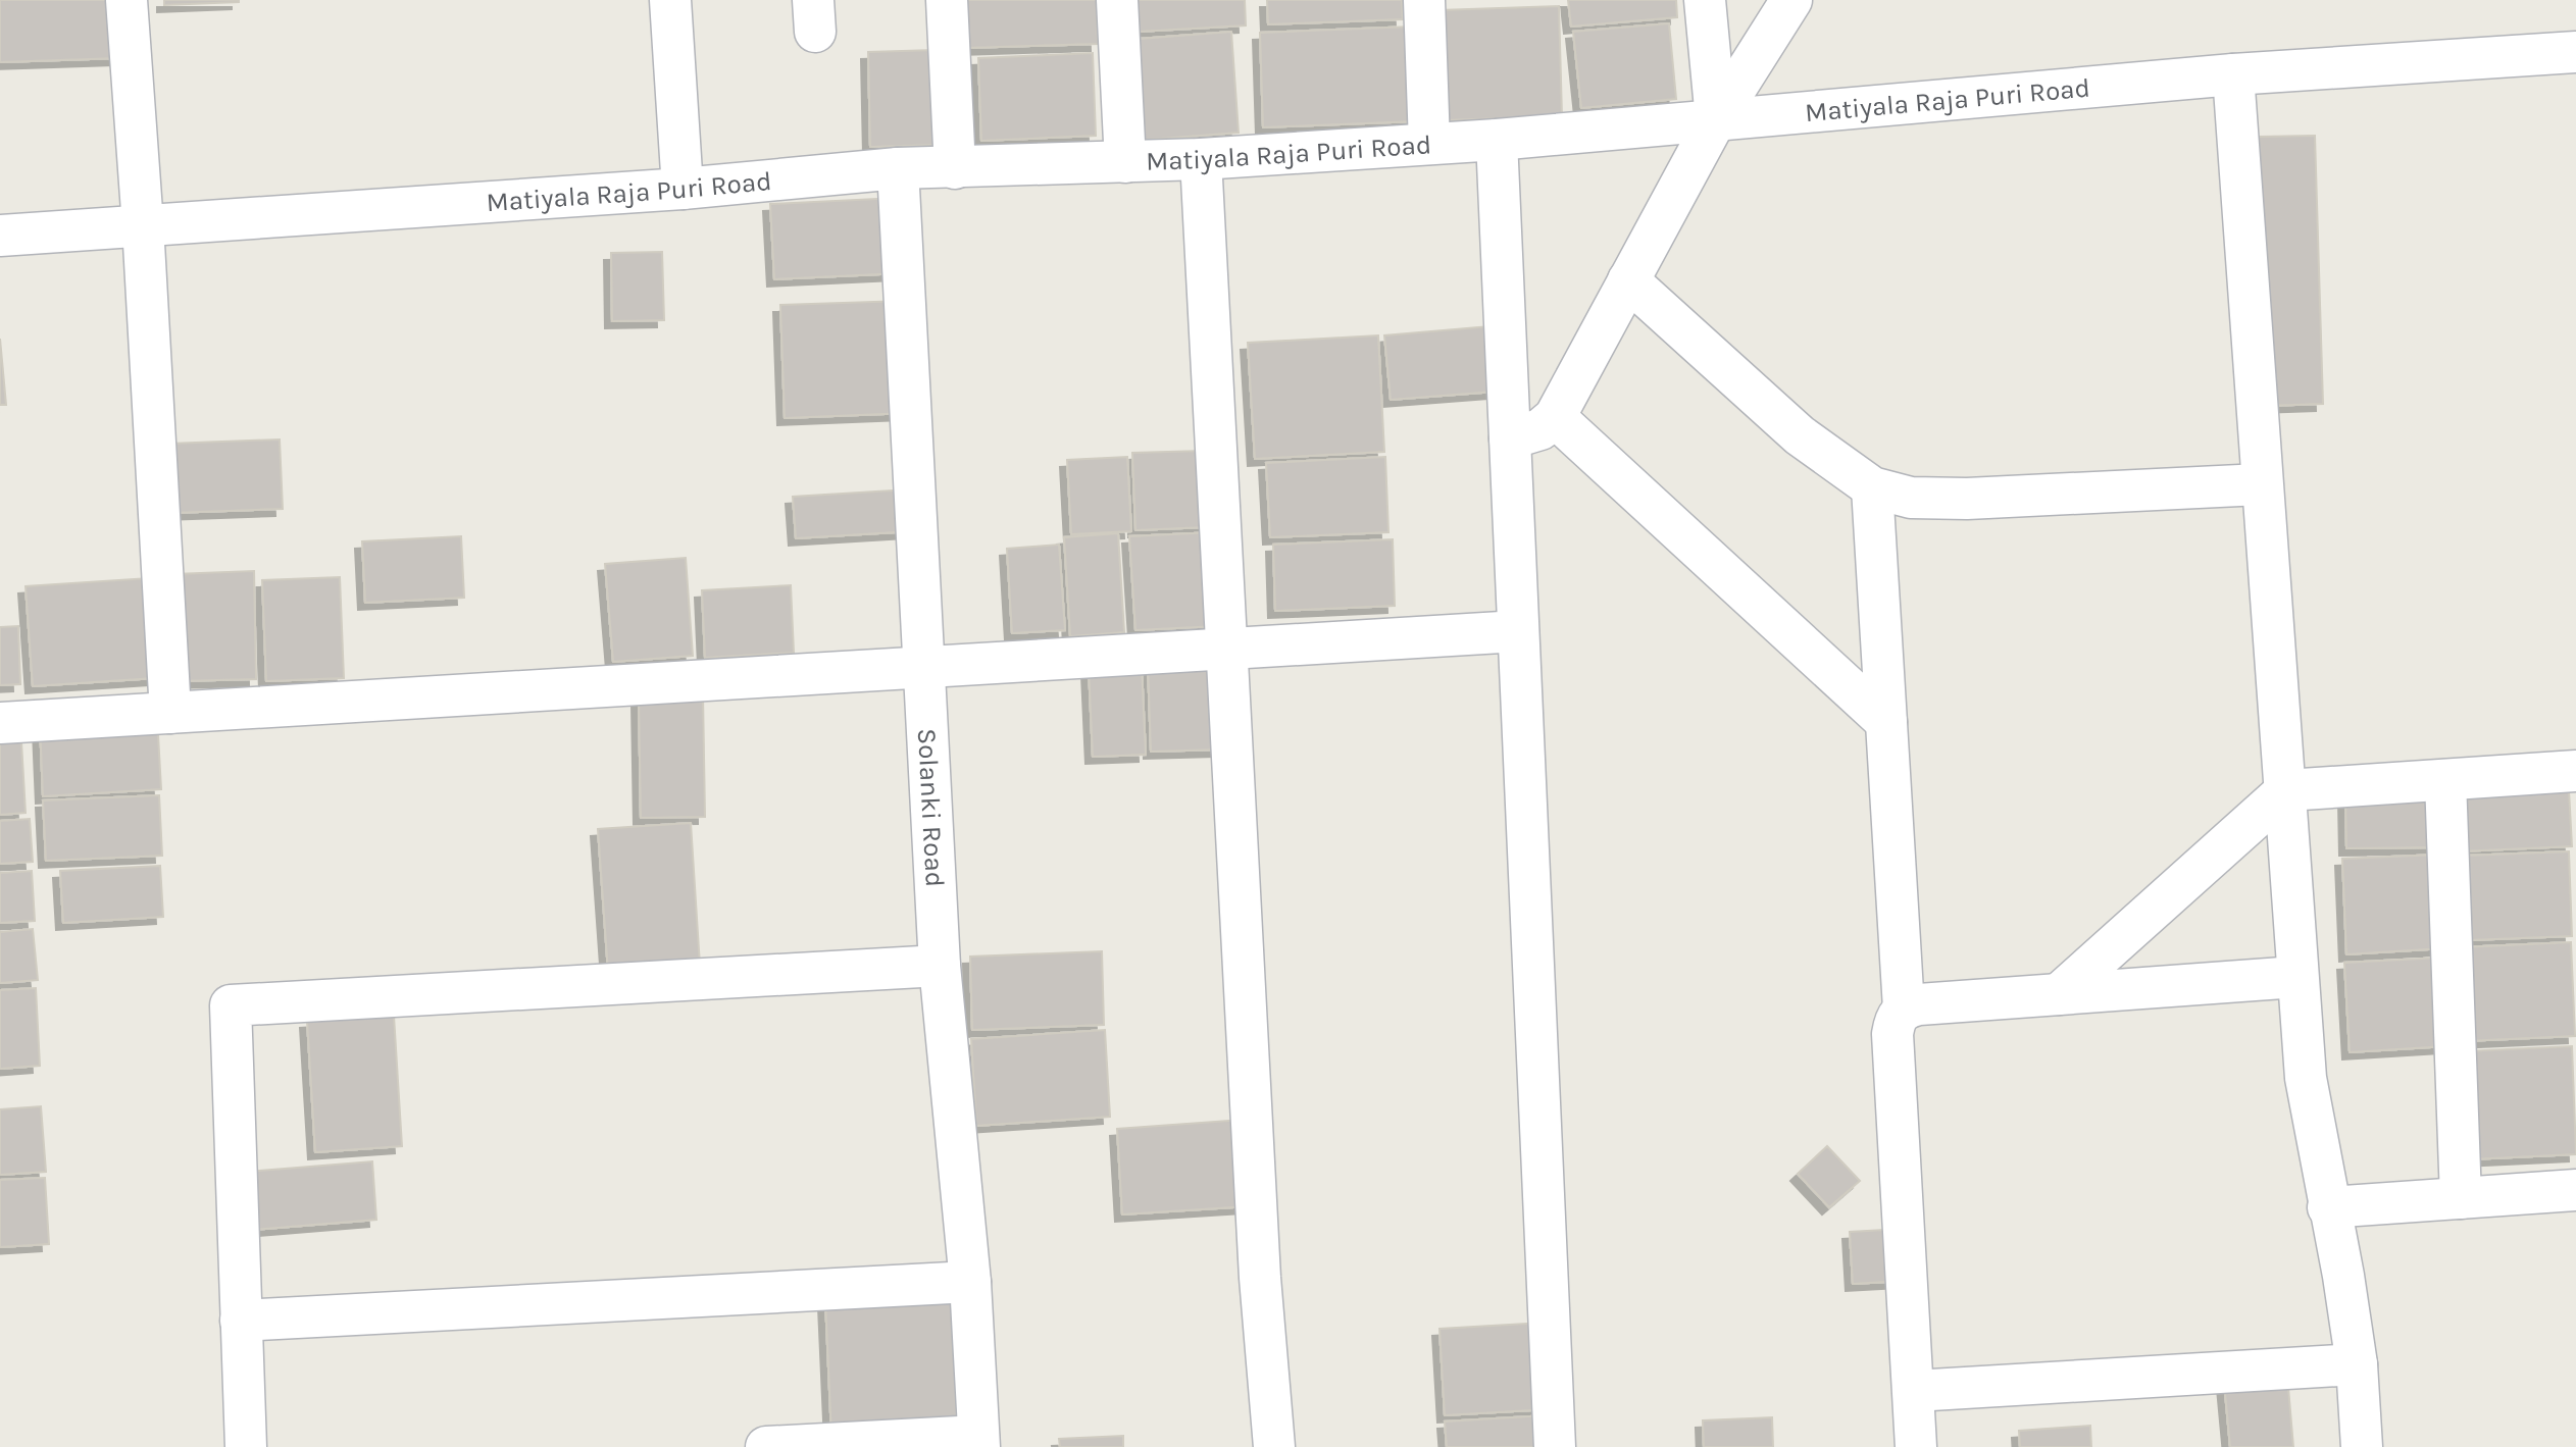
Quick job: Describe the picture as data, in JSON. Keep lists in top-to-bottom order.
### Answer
{
  "streets": {
    "street": ["Matiyala Raja Puri Road", "Solanki Road"]
  },
  "crossings": [
    ["Matiyala Raja Puri Road", "Solanki Road"]
  ]
}
